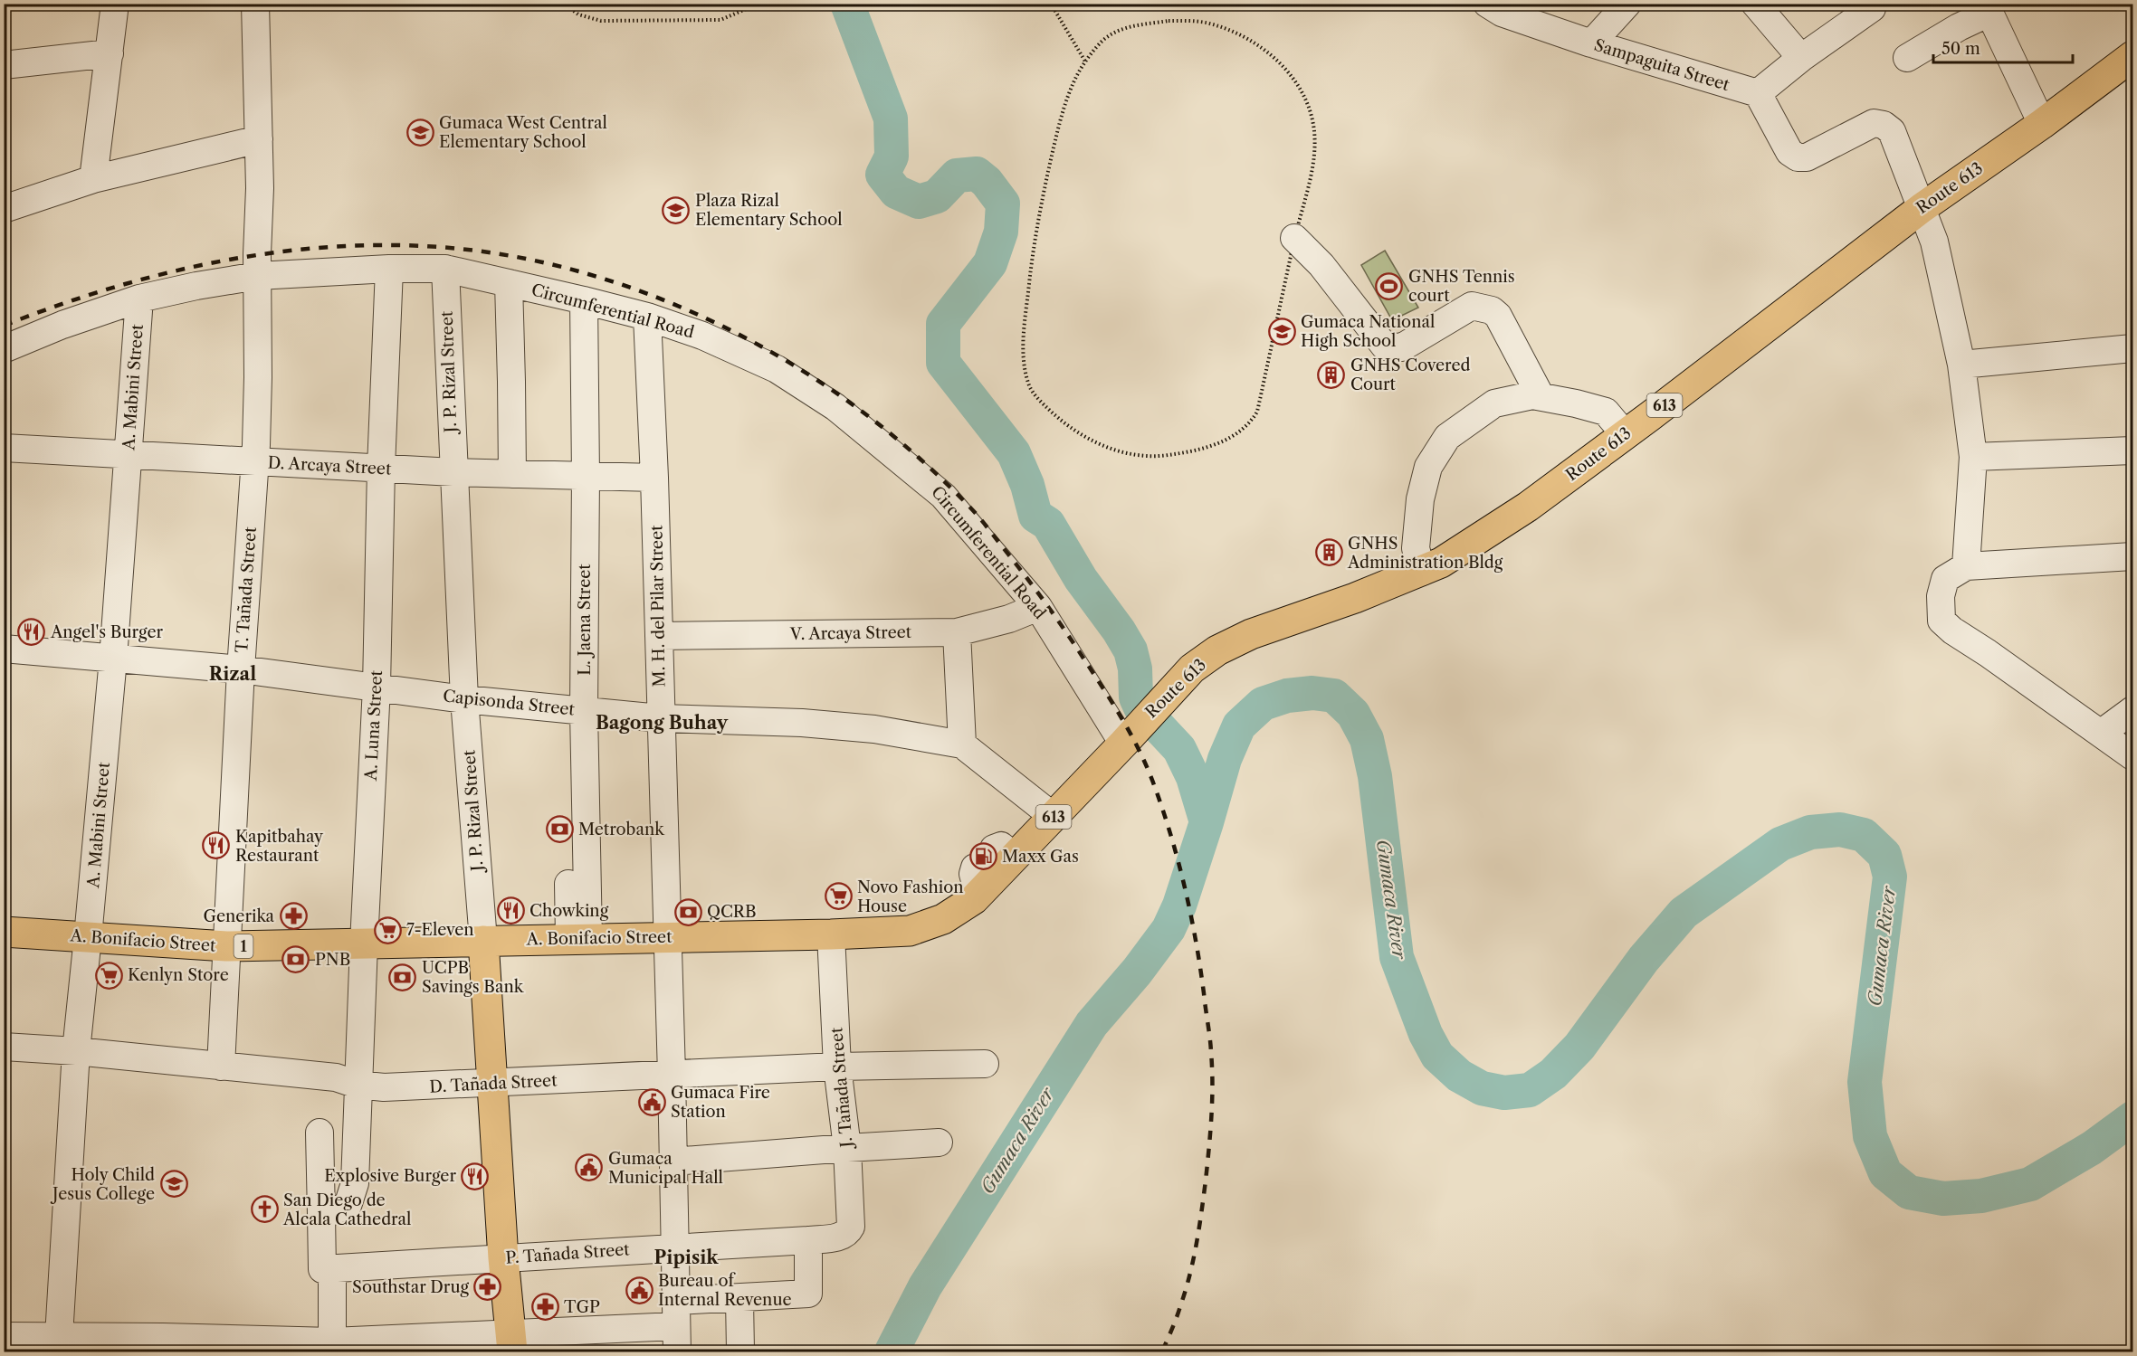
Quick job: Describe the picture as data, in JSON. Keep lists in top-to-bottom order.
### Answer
{
  "streets": {
    "main road": [
      "Route 613",
      "J. P. Rizal Street",
      "613",
      "A. Bonifacio Street",
      "1"
    ],
    "street": [
      "Sampaguita Street",
      "Circumferential Road",
      "A. Mabini Street",
      "D. Arcaya Street",
      "T. Tañada Street",
      "M. H. del Pilar Street",
      "L. Jaena Street",
      "V. Arcaya Street",
      "Capisonda Street",
      "A. Luna Street",
      "D. Tañada Street",
      "J. Tañada Street",
      "P. Tañada Street"
    ]
  },
  "crossings": [
    ["Route 613", "A. Bonifacio Street"],
    ["Circumferential Road", "J. P. Rizal Street"],
    ["Circumferential Road", "A. Mabini Street"],
    ["Circumferential Road", "T. Tañada Street"],
    ["Circumferential Road", "M. H. del Pilar Street"],
    ["Circumferential Road", "L. Jaena Street"],
    ["Circumferential Road", "V. Arcaya Street"],
    ["Circumferential Road", "A. Luna Street"],
    ["Circumferential Road", "A. Bonifacio Street"],
    ["J. P. Rizal Street", "D. Arcaya Street"],
    ["J. P. Rizal Street", "Capisonda Street"],
    ["J. P. Rizal Street", "A. Bonifacio Street"],
    ["J. P. Rizal Street", "D. Tañada Street"],
    ["J. P. Rizal Street", "P. Tañada Street"],
    ["A. Mabini Street", "D. Arcaya Street"],
    ["A. Mabini Street", "Capisonda Street"],
    ["A. Mabini Street", "A. Bonifacio Street"],
    ["A. Mabini Street", "D. Tañada Street"],
    ["D. Arcaya Street", "T. Tañada Street"],
    ["D. Arcaya Street", "M. H. del Pilar Street"],
    ["D. Arcaya Street", "L. Jaena Street"],
    ["D. Arcaya Street", "A. Luna Street"],
    ["T. Tañada Street", "Capisonda Street"],
    ["T. Tañada Street", "A. Bonifacio Street"],
    ["T. Tañada Street", "D. Tañada Street"],
    ["M. H. del Pilar Street", "V. Arcaya Street"],
    ["M. H. del Pilar Street", "Capisonda Street"],
    ["M. H. del Pilar Street", "A. Bonifacio Street"],
    ["M. H. del Pilar Street", "D. Tañada Street"],
    ["M. H. del Pilar Street", "P. Tañada Street"],
    ["L. Jaena Street", "Capisonda Street"],
    ["L. Jaena Street", "A. Bonifacio Street"],
    ["Capisonda Street", "A. Luna Street"],
    ["Capisonda Street", "A. Bonifacio Street"],
    ["A. Luna Street", "A. Bonifacio Street"],
    ["A. Luna Street", "D. Tañada Street"],
    ["A. Bonifacio Street", "J. Tañada Street"],
    ["D. Tañada Street", "J. Tañada Street"],
    ["J. Tañada Street", "P. Tañada Street"]
  ],
  "districts": ["Rizal", "Bagong Buhay", "Pipisik"],
  "water": ["Gumaca River"],
  "places": {
    "school or university": [
      "Gumaca West Central Elementary School",
      "Plaza Rizal Elementary School",
      "Gumaca National High School",
      "Holy Child Jesus College"
    ],
    "sports": ["GNHS Tennis court"],
    "building": ["GNHS Covered Court", "GNHS Administration Bldg"],
    "restaurant": [
      "Angel's Burger",
      "Kapitbahay Restaurant",
      "Chowking",
      "Explosive Burger"
    ],
    "bank": [
      "Metrobank",
      "QCRB",
      "PNB",
      "UCPB Savings Bank"
    ],
    "fuel station": ["Maxx Gas"],
    "supermarket": ["Novo Fashion House", "7-Eleven", "Kenlyn Store"],
    "pharmacy": ["Generika", "Southstar Drug", "TGP"],
    "public building": ["Gumaca Fire Station", "Gumaca Municipal Hall", "Bureau of Internal Revenue"],
    "church": ["San Diego de Alcala Cathedral"]
  },
  "scale_bar": "50 m"
}
